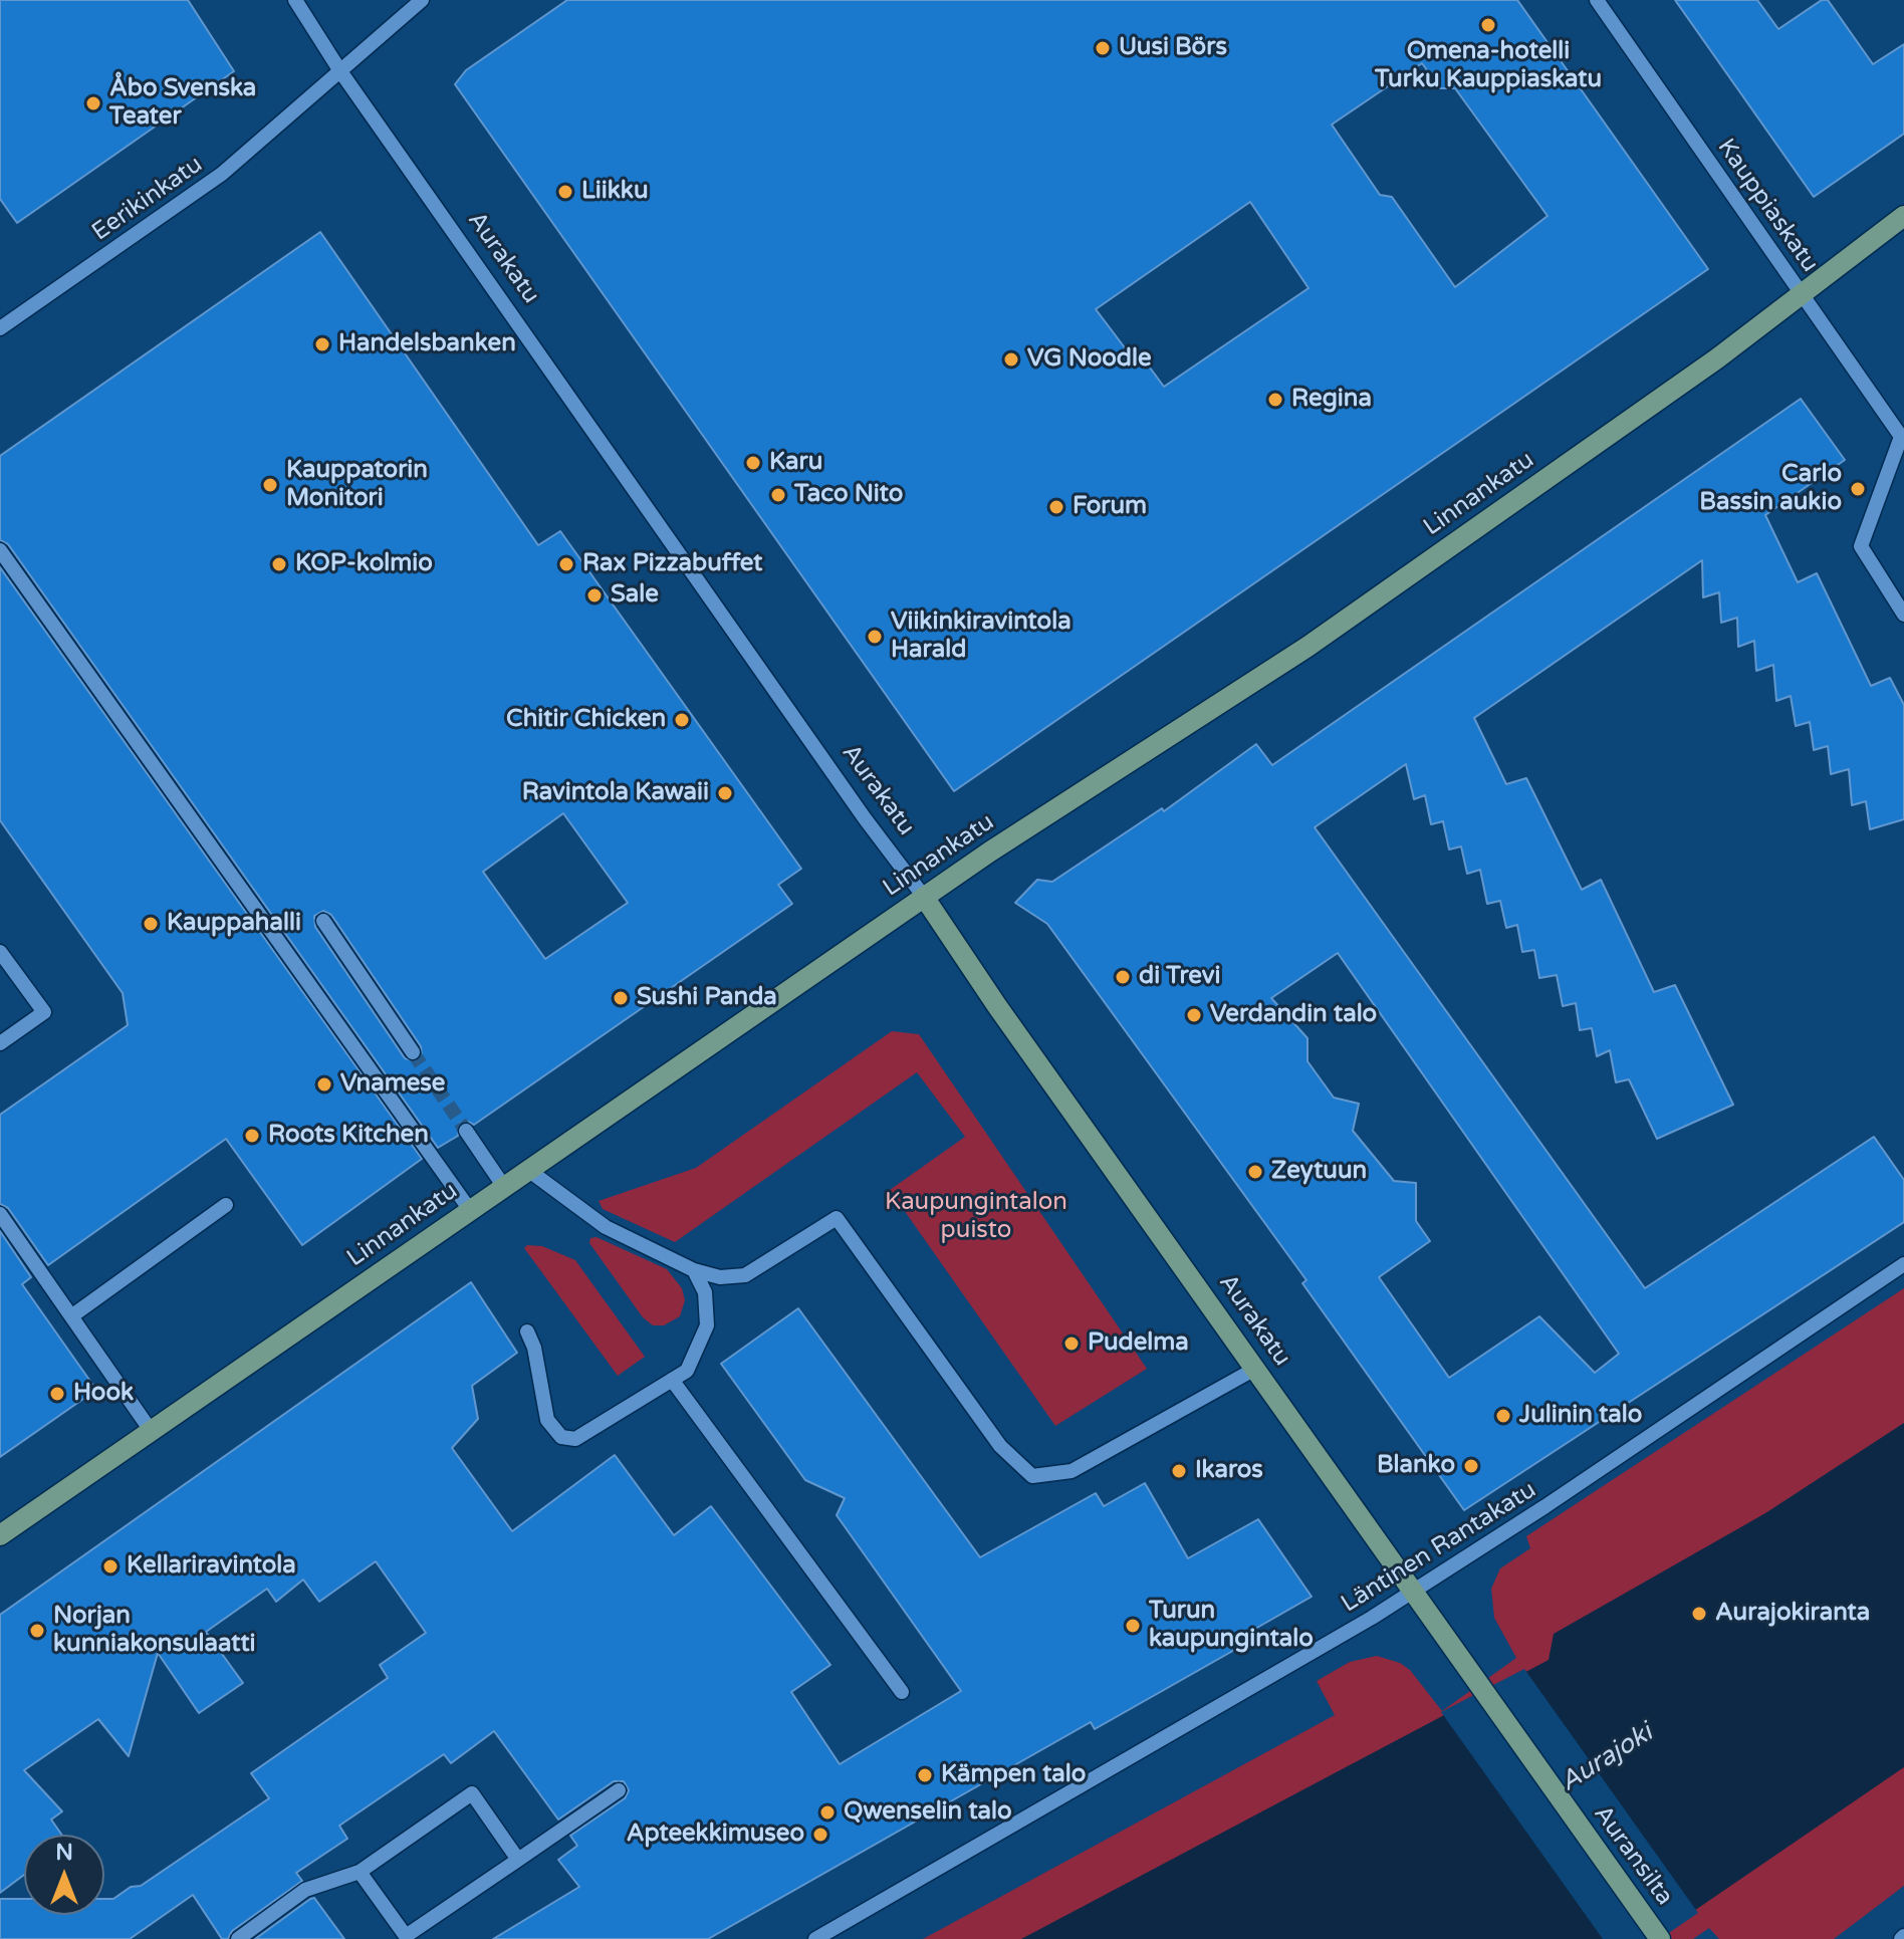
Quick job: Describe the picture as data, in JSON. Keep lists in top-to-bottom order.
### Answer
{
  "streets": {
    "main road": ["Aurakatu", "Linnankatu", "Auransilta"],
    "street": ["Eerikinkatu", "Kauppiaskatu", "Läntinen Rantakatu"]
  },
  "crossings": [
    ["Eerikinkatu", "Aurakatu"],
    ["Kauppiaskatu", "Linnankatu"],
    ["Aurakatu", "Linnankatu"],
    ["Aurakatu", "Läntinen Rantakatu"],
    ["Aurakatu", "Auransilta"]
  ],
  "water": ["Aurajoki"],
  "parks": ["Kaupungintalon puisto"],
  "places": [
    "Omena-hotelli Turku Kauppiaskatu",
    "Uusi Börs",
    "Åbo Svenska Teater",
    "Liikku",
    "Handelsbanken",
    "VG Noodle",
    "Regina",
    "Karu",
    "Kauppatorin Monitori",
    "Carlo Bassin aukio",
    "Taco Nito",
    "Forum",
    "KOP-kolmio",
    "Rax Pizzabuffet",
    "Sale",
    "Viikinkiravintola Harald",
    "Chitir Chicken",
    "Ravintola Kawaii",
    "Kauppahalli",
    "di Trevi",
    "Sushi Panda",
    "Verdandin talo",
    "Vnamese",
    "Roots Kitchen",
    "Zeytuun",
    "Pudelma",
    "Hook",
    "Julinin talo",
    "Blanko",
    "Ikaros",
    "Kellariravintola",
    "Aurajokiranta",
    "Turun kaupungintalo",
    "Norjan kunniakonsulaatti",
    "Kämpen talo",
    "Qwenselin talo",
    "Apteekkimuseo"
  ],
  "north": "top"
}
